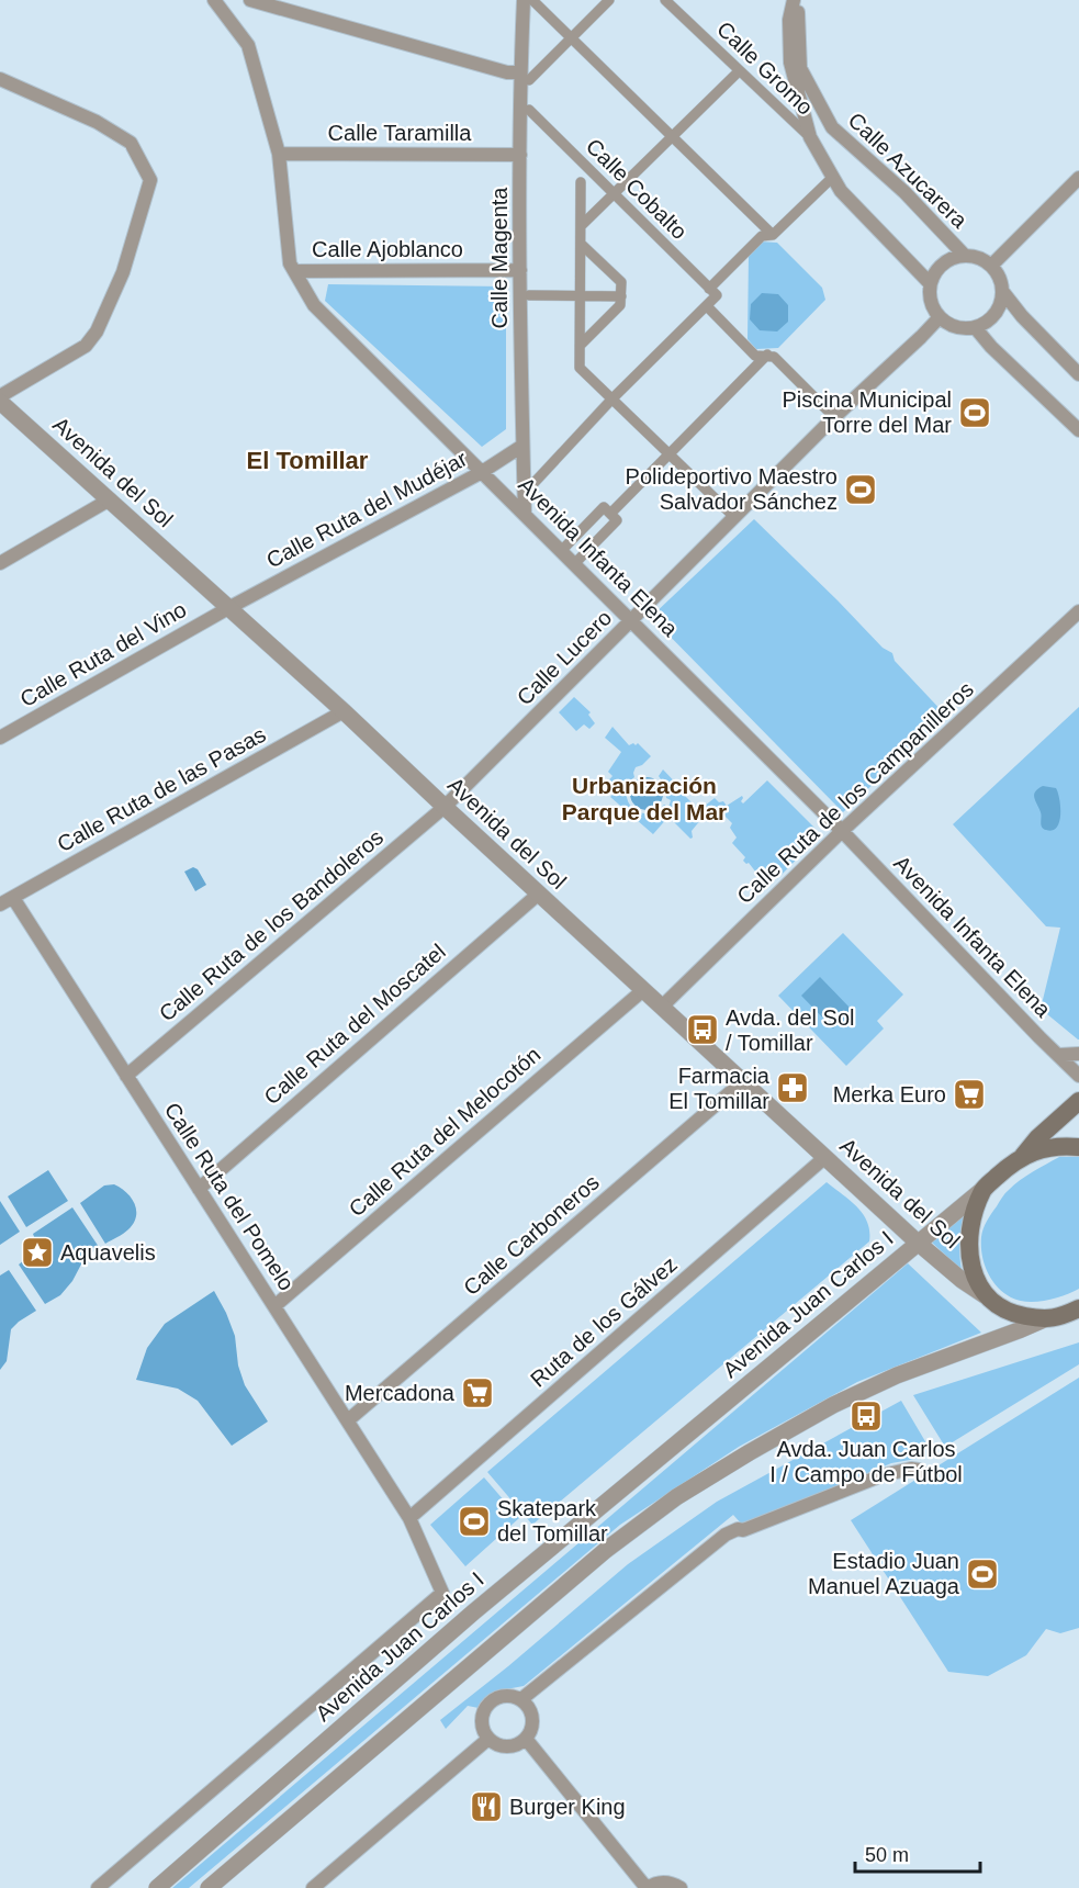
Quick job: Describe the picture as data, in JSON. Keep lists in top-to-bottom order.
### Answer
{
  "streets": {
    "street": [
      "Calle Gromo",
      "Calle Taramilla",
      "Calle Azucarera",
      "Calle Cobalto",
      "Calle Ajoblanco",
      "Calle Magenta",
      "Avenida del Sol",
      "Calle Ruta del Mudéjar",
      "Avenida Infanta Elena",
      "Calle Ruta del Vino",
      "Calle Lucero",
      "Calle Ruta de las Pasas",
      "Calle Ruta de los Campanilleros",
      "Calle Ruta de los Bandoleros",
      "Calle Ruta del Moscatel",
      "Calle Ruta del Melocotón",
      "Calle Ruta del Pomelo",
      "Calle Carboneros",
      "Avenida Juan Carlos I",
      "Ruta de los Gálvez"
    ]
  },
  "crossings": [
    ["Calle Gromo", "Calle Azucarera"],
    ["Calle Taramilla", "Calle Magenta"],
    ["Calle Taramilla", "Avenida Infanta Elena"],
    ["Calle Azucarera", "Calle Lucero"],
    ["Calle Ajoblanco", "Calle Magenta"],
    ["Calle Ajoblanco", "Avenida Infanta Elena"],
    ["Calle Magenta", "Calle Ruta del Mudéjar"],
    ["Calle Magenta", "Avenida Infanta Elena"],
    ["Avenida del Sol", "Calle Ruta del Mudéjar"],
    ["Avenida del Sol", "Calle Ruta del Vino"],
    ["Avenida del Sol", "Calle Lucero"],
    ["Avenida del Sol", "Calle Ruta de las Pasas"],
    ["Avenida del Sol", "Calle Ruta de los Campanilleros"],
    ["Avenida del Sol", "Calle Ruta de los Bandoleros"],
    ["Avenida del Sol", "Calle Ruta del Moscatel"],
    ["Avenida del Sol", "Calle Ruta del Melocotón"],
    ["Avenida del Sol", "Calle Carboneros"],
    ["Avenida del Sol", "Avenida Juan Carlos I"],
    ["Avenida del Sol", "Ruta de los Gálvez"],
    ["Calle Ruta del Mudéjar", "Avenida Infanta Elena"],
    ["Calle Ruta del Mudéjar", "Calle Ruta del Vino"],
    ["Avenida Infanta Elena", "Calle Lucero"],
    ["Avenida Infanta Elena", "Calle Ruta de los Campanilleros"],
    ["Calle Lucero", "Calle Ruta de los Bandoleros"],
    ["Calle Ruta de las Pasas", "Calle Ruta del Pomelo"],
    ["Calle Ruta de los Bandoleros", "Calle Ruta del Pomelo"],
    ["Calle Ruta del Moscatel", "Calle Ruta del Pomelo"],
    ["Calle Ruta del Melocotón", "Calle Ruta del Pomelo"],
    ["Calle Ruta del Pomelo", "Calle Carboneros"],
    ["Calle Ruta del Pomelo", "Ruta de los Gálvez"]
  ],
  "districts": ["El Tomillar", "Urbanización Parque del Mar"],
  "places": {
    "sports": [
      "Piscina Municipal Torre del Mar",
      "Polideportivo Maestro Salvador Sánchez",
      "Skatepark del Tomillar",
      "Estadio Juan Manuel Azuaga"
    ],
    "bus stop": ["Avda. del Sol / Tomillar", "Avda. Juan Carlos I / Campo de Fútbol"],
    "pharmacy": ["Farmacia El Tomillar"],
    "supermarket": ["Merka Euro", "Mercadona"],
    "place": ["Aquavelis"],
    "restaurant": ["Burger King"]
  },
  "scale_bar": "50 m"
}
